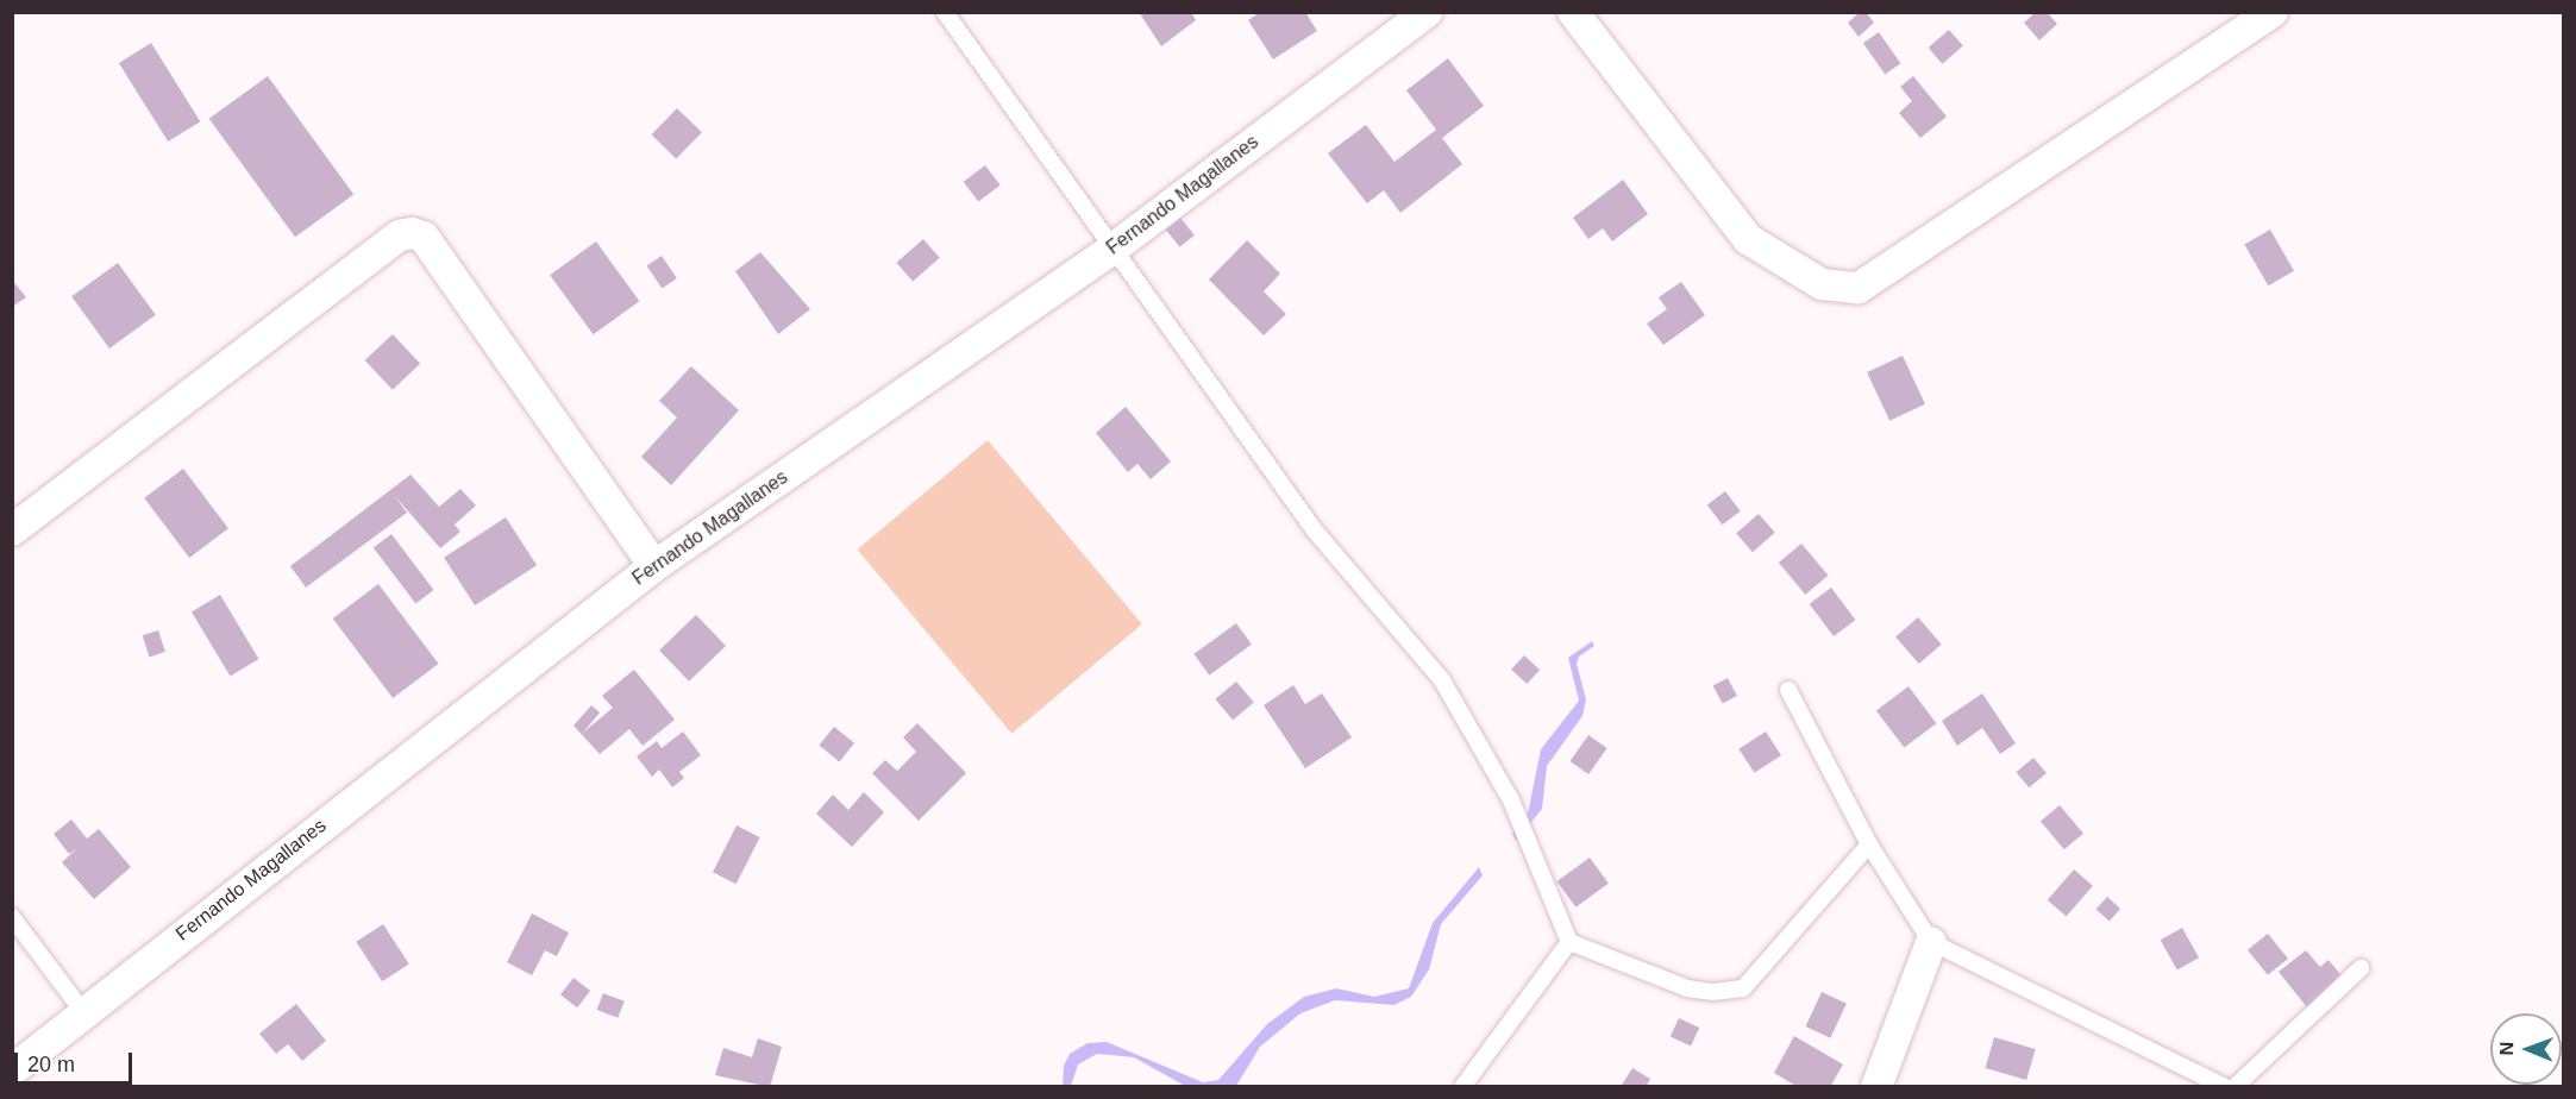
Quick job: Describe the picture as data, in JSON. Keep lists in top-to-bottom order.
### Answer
{
  "streets": {
    "street": ["Fernando Magallanes"]
  },
  "scale_bar": "20 m",
  "north": "left"
}
